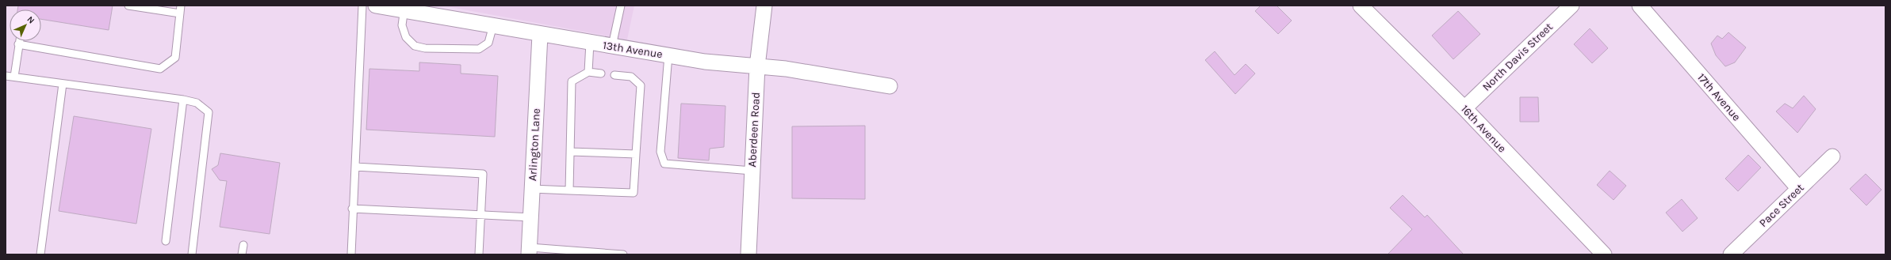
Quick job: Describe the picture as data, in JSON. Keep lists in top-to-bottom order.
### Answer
{
  "streets": {
    "street": [
      "13th Avenue",
      "North Davis Street",
      "17th Avenue",
      "16th Avenue",
      "Aberdeen Road",
      "Arlington Lane",
      "Pace Street"
    ]
  },
  "crossings": [
    ["13th Avenue", "Aberdeen Road"],
    ["13th Avenue", "Arlington Lane"],
    ["North Davis Street", "16th Avenue"],
    ["17th Avenue", "Pace Street"]
  ],
  "north": "top right"
}
